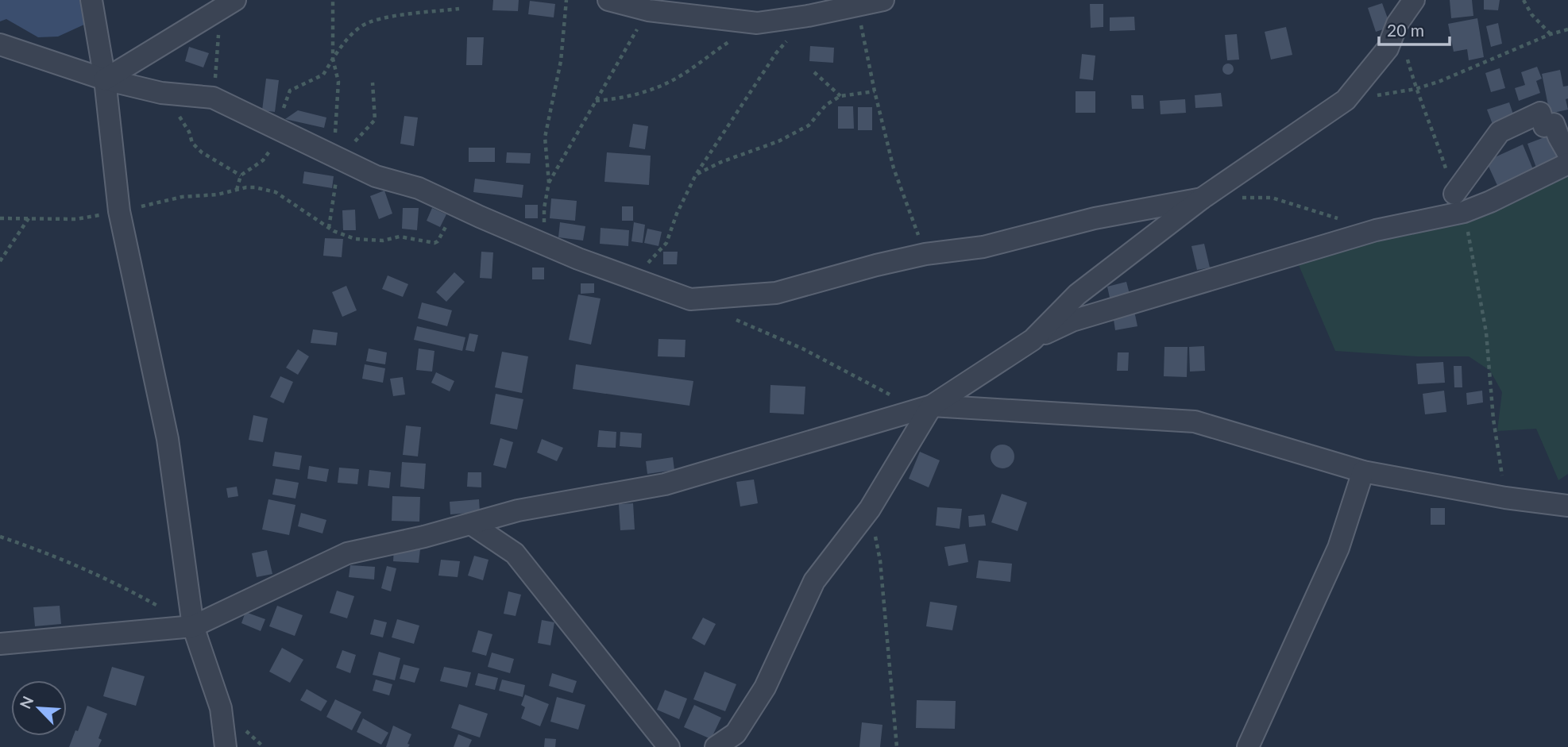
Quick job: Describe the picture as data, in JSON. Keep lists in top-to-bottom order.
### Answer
{
  "scale_bar": "20 m",
  "north": "top left"
}
